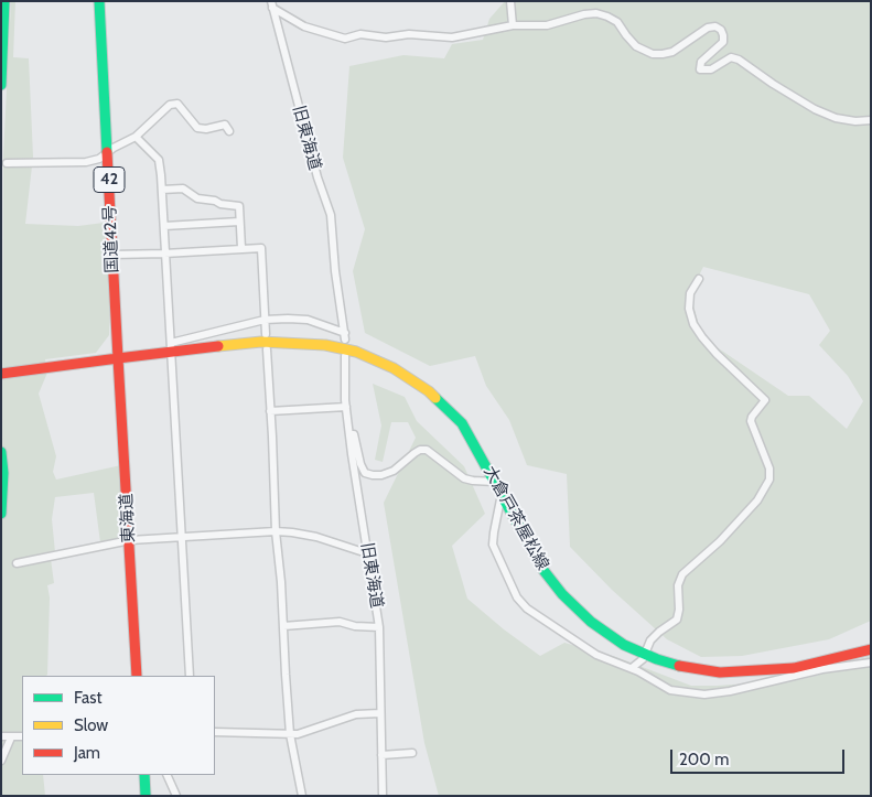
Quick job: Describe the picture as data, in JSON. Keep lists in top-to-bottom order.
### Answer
{
  "streets": {
    "main road": [
      "42",
      "国道42号",
      "東海道",
      "大倉戸茶屋松線"
    ],
    "street": ["旧東海道"]
  },
  "crossings": [
    ["国道42号", "東海道"],
    ["国道42号", "大倉戸茶屋松線"],
    ["東海道", "大倉戸茶屋松線"]
  ],
  "legend": ["Fast", "Slow", "Jam"],
  "scale_bar": "200 m"
}
